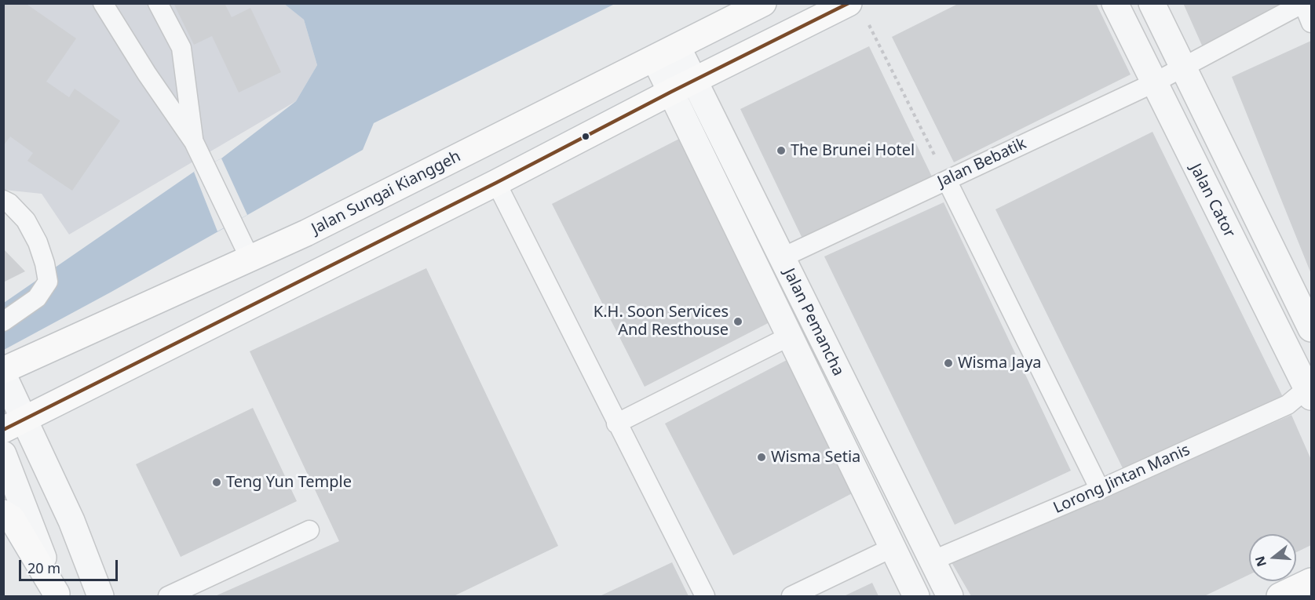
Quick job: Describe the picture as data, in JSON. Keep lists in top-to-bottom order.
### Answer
{
  "streets": {
    "main road": ["Jalan Sungai Kianggeh"],
    "street": ["Jalan Cator", "Jalan Pemancha"],
    "lane": ["Jalan Bebatik", "Lorong Jintan Manis"]
  },
  "crossings": [
    ["Jalan Bebatik", "Jalan Cator"],
    ["Jalan Bebatik", "Jalan Pemancha"],
    ["Jalan Sungai Kianggeh", "Jalan Pemancha"],
    ["Jalan Cator", "Lorong Jintan Manis"],
    ["Jalan Pemancha", "Lorong Jintan Manis"]
  ],
  "places": [
    "The Brunei Hotel",
    "K.H. Soon Services And Resthouse",
    "Wisma Jaya",
    "Wisma Setia",
    "Teng Yun Temple"
  ],
  "scale_bar": "20 m",
  "north": "left"
}
